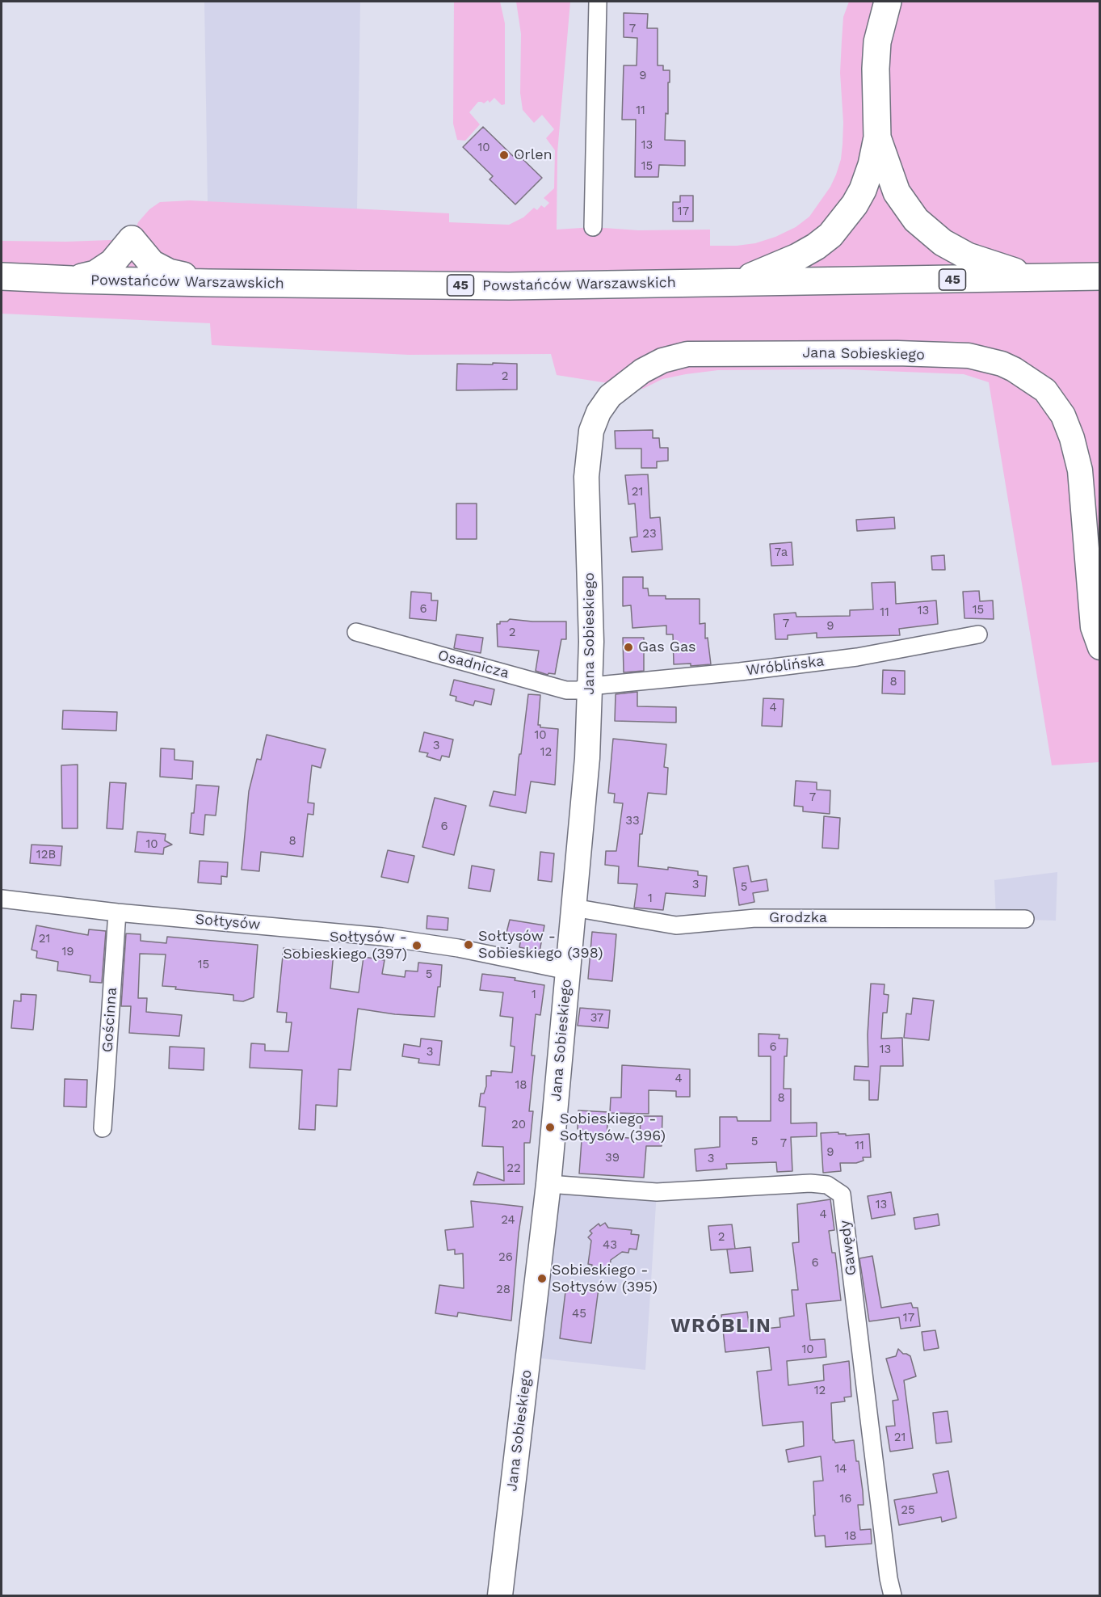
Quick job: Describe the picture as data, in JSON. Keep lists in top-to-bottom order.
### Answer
{
  "streets": {
    "main road": ["45", "Powstańców Warszawskich"],
    "street": [
      "Jana Sobieskiego",
      "Osadnicza",
      "Wróblińska",
      "Grodzka",
      "Sołtysów",
      "Gościnna",
      "Gawędy"
    ]
  },
  "crossings": [
    ["Jana Sobieskiego", "Osadnicza"],
    ["Jana Sobieskiego", "Wróblińska"],
    ["Jana Sobieskiego", "Grodzka"],
    ["Jana Sobieskiego", "Sołtysów"],
    ["Jana Sobieskiego", "Gawędy"],
    ["Osadnicza", "Wróblińska"],
    ["Sołtysów", "Gościnna"]
  ],
  "districts": ["WRÓBLIN"],
  "places": [
    "Orlen",
    "Gas Gas",
    "Sołtysów - Sobieskiego (398)",
    "Sołtysów - Sobieskiego (397)",
    "Sobieskiego - Sołtysów (396)",
    "Sobieskiego - Sołtysów (395)"
  ],
  "house_numbers": [
    "7",
    "9",
    "11",
    "13",
    "10",
    "15",
    "17",
    "2",
    "21",
    "23",
    "7a",
    "6",
    "15",
    "13",
    "11",
    "7",
    "9",
    "2",
    "8",
    "4",
    "10",
    "3",
    "12",
    "7",
    "33",
    "6",
    "8",
    "10",
    "12B",
    "3",
    "5",
    "1",
    "21",
    "19",
    "15",
    "5",
    "1",
    "37",
    "6",
    "13",
    "3",
    "4",
    "18",
    "8",
    "20",
    "5",
    "7",
    "11",
    "9",
    "39",
    "3",
    "22",
    "13",
    "4",
    "24",
    "2",
    "43",
    "26",
    "6",
    "28",
    "45",
    "17",
    "10",
    "12",
    "21",
    "14",
    "16",
    "25",
    "18"
  ]
}
